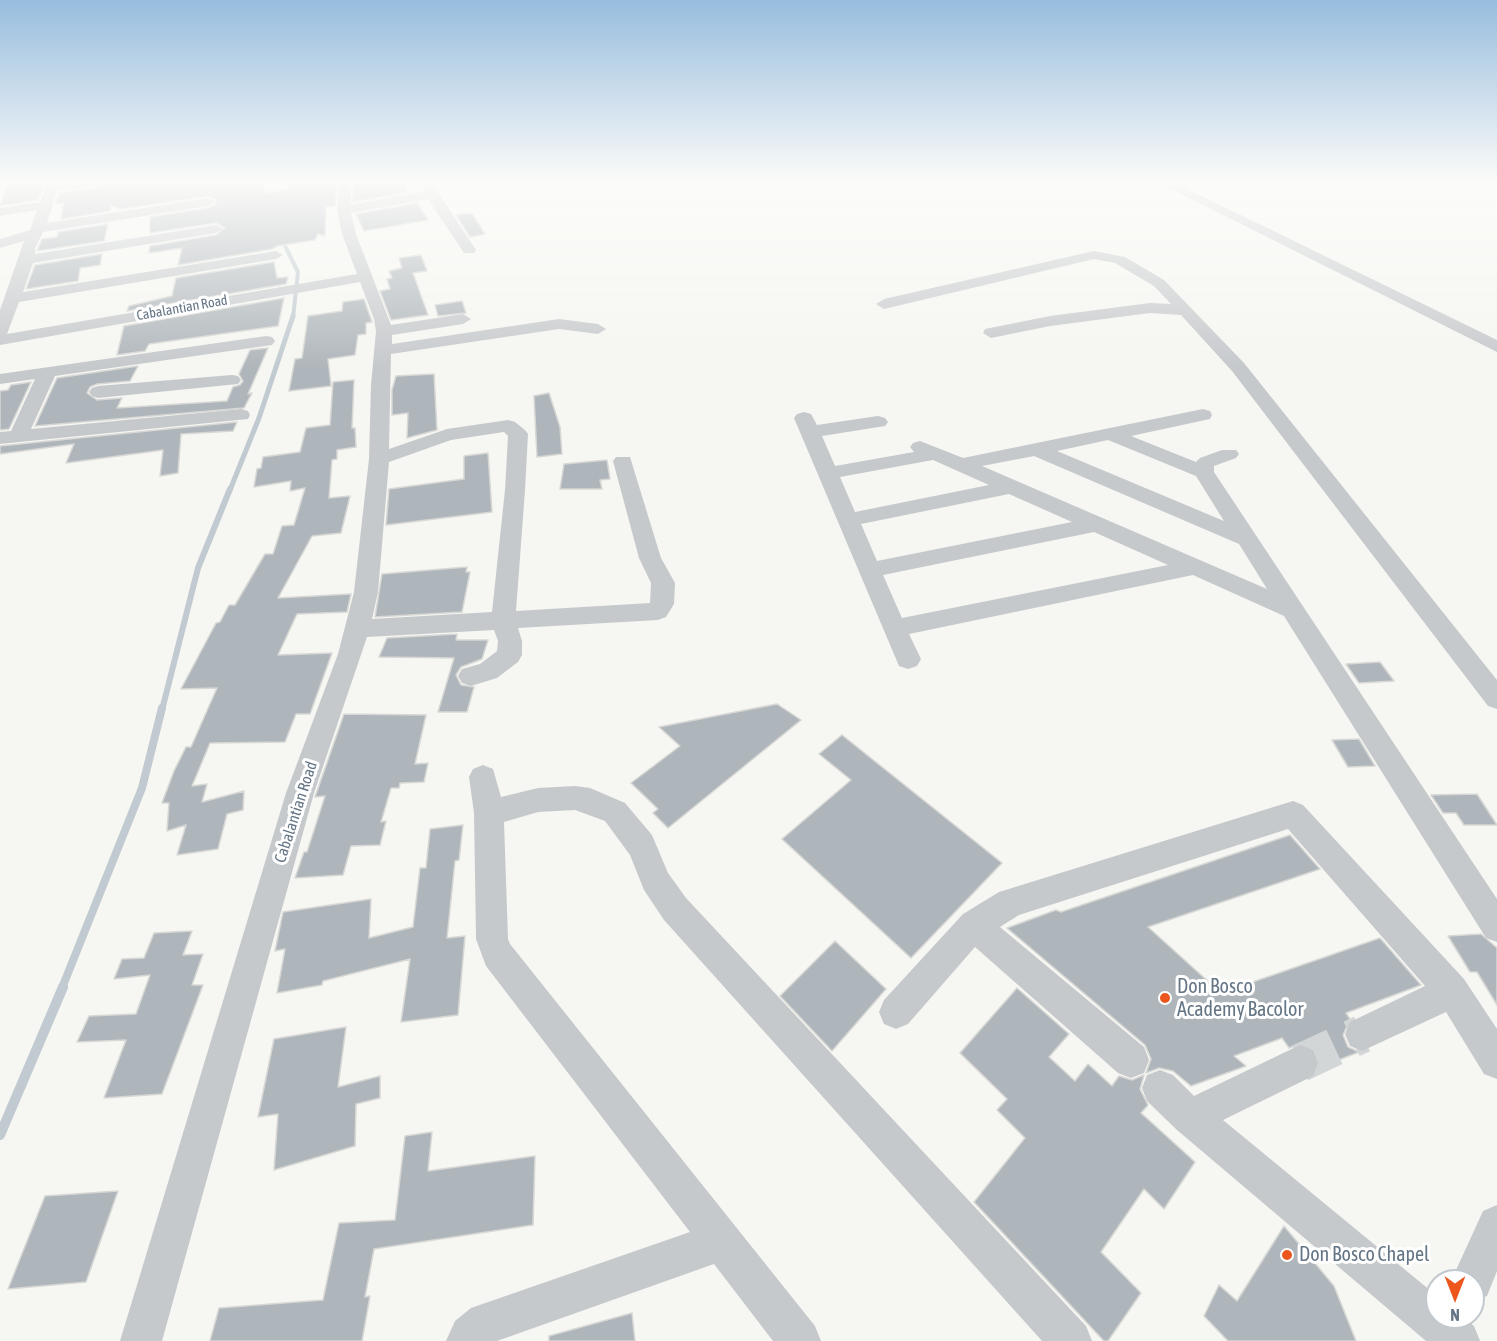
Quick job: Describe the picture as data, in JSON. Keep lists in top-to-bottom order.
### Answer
{
  "streets": {
    "street": ["Cabalantian Road"]
  },
  "places": ["Don Bosco Academy Bacolor", "Don Bosco Chapel"],
  "north": "bottom"
}
